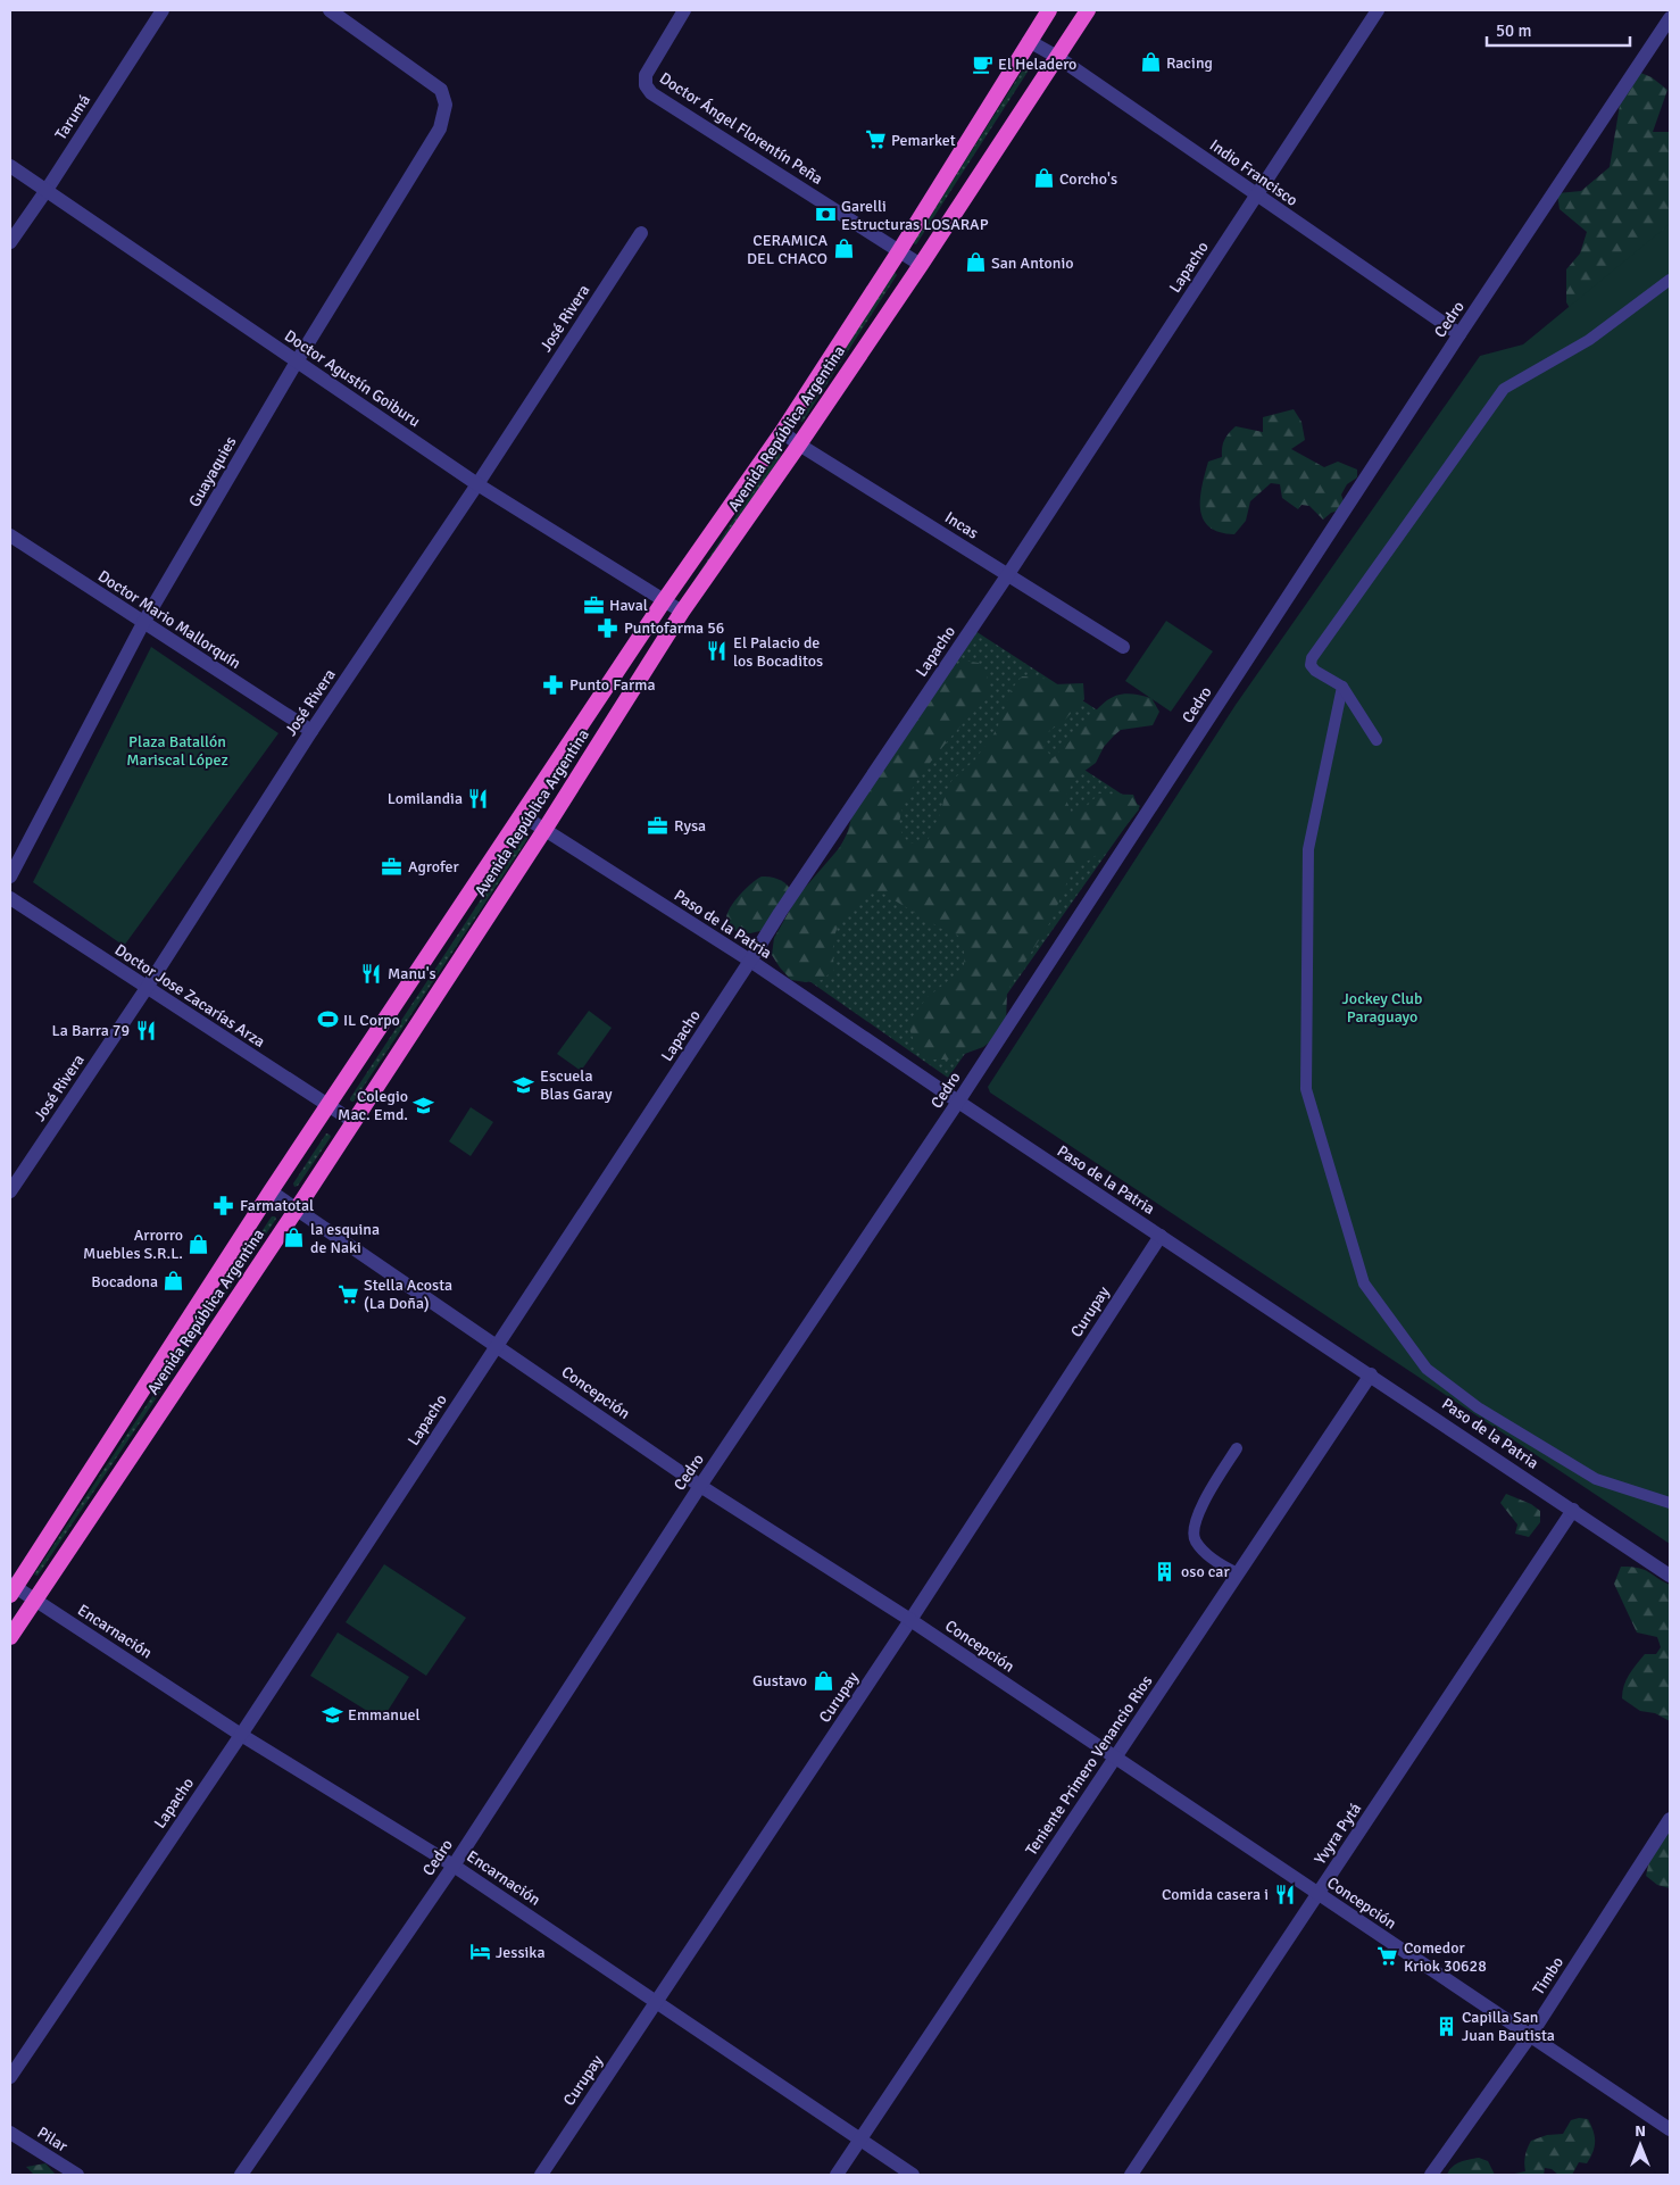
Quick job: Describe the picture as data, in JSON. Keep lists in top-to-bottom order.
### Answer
{
  "streets": {
    "highway": ["Avenida República Argentina"],
    "street": [
      "Tarumá",
      "Doctor Ángel Florentín Peña",
      "Indio Francisco",
      "Lapacho",
      "José Rivera",
      "Cedro",
      "Doctor Agustín Goiburu",
      "Guayaquies",
      "Incas",
      "Doctor Mario Mallorquín",
      "Paso de la Patria",
      "Doctor Jose Zacarías Arza",
      "Curupay",
      "Concepción",
      "Encarnación",
      "Teniente Primero Venancio Rios",
      "Yvyra Pytá",
      "Timbo",
      "Pilar"
    ]
  },
  "crossings": [
    ["Tarumá", "Doctor Agustín Goiburu"],
    ["Doctor Ángel Florentín Peña", "Avenida República Argentina"],
    ["Indio Francisco", "Lapacho"],
    ["Indio Francisco", "Cedro"],
    ["Indio Francisco", "Avenida República Argentina"],
    ["Lapacho", "Incas"],
    ["Lapacho", "Paso de la Patria"],
    ["Lapacho", "Concepción"],
    ["Lapacho", "Encarnación"],
    ["José Rivera", "Doctor Agustín Goiburu"],
    ["José Rivera", "Doctor Mario Mallorquín"],
    ["José Rivera", "Doctor Jose Zacarías Arza"],
    ["Cedro", "Paso de la Patria"],
    ["Cedro", "Concepción"],
    ["Cedro", "Encarnación"],
    ["Doctor Agustín Goiburu", "Avenida República Argentina"],
    ["Doctor Agustín Goiburu", "Guayaquies"],
    ["Avenida República Argentina", "Incas"],
    ["Avenida República Argentina", "Paso de la Patria"],
    ["Avenida República Argentina", "Doctor Jose Zacarías Arza"],
    ["Avenida República Argentina", "Concepción"],
    ["Avenida República Argentina", "Encarnación"],
    ["Guayaquies", "Doctor Mario Mallorquín"],
    ["Paso de la Patria", "Curupay"],
    ["Paso de la Patria", "Teniente Primero Venancio Rios"],
    ["Paso de la Patria", "Yvyra Pytá"],
    ["Curupay", "Concepción"],
    ["Curupay", "Encarnación"],
    ["Concepción", "Teniente Primero Venancio Rios"],
    ["Concepción", "Yvyra Pytá"],
    ["Concepción", "Timbo"],
    ["Encarnación", "Teniente Primero Venancio Rios"]
  ],
  "parks": ["Plaza Batallón Mariscal López", "Jockey Club Paraguayo"],
  "places": {
    "shop": [
      "Racing",
      "Corcho's",
      "CERAMICA DEL CHACO",
      "San Antonio",
      "la esquina de Naki",
      "Arrorro Muebles S.R.L.",
      "Bocadona",
      "Gustavo"
    ],
    "cafe": ["El Heladero"],
    "supermarket": ["Pemarket", "Stella Acosta (La Doña)", "Comedor Kriok 30628"],
    "bank": ["Garelli Estructuras LOSARAP"],
    "office": ["Haval", "Rysa", "Agrofer"],
    "pharmacy": ["Puntofarma 56", "Punto Farma", "Farmatotal"],
    "restaurant": [
      "El Palacio de los Bocaditos",
      "Lomilandia",
      "Manu's",
      "La Barra 79",
      "Comida casera i"
    ],
    "sports": ["IL Corpo"],
    "school or university": ["Escuela Blas Garay", "Colegio Mac. Emd.", "Emmanuel"],
    "building": ["oso car", "Capilla San Juan Bautista"],
    "hotel": ["Jessika"]
  },
  "scale_bar": "50 m",
  "north": "top"
}
